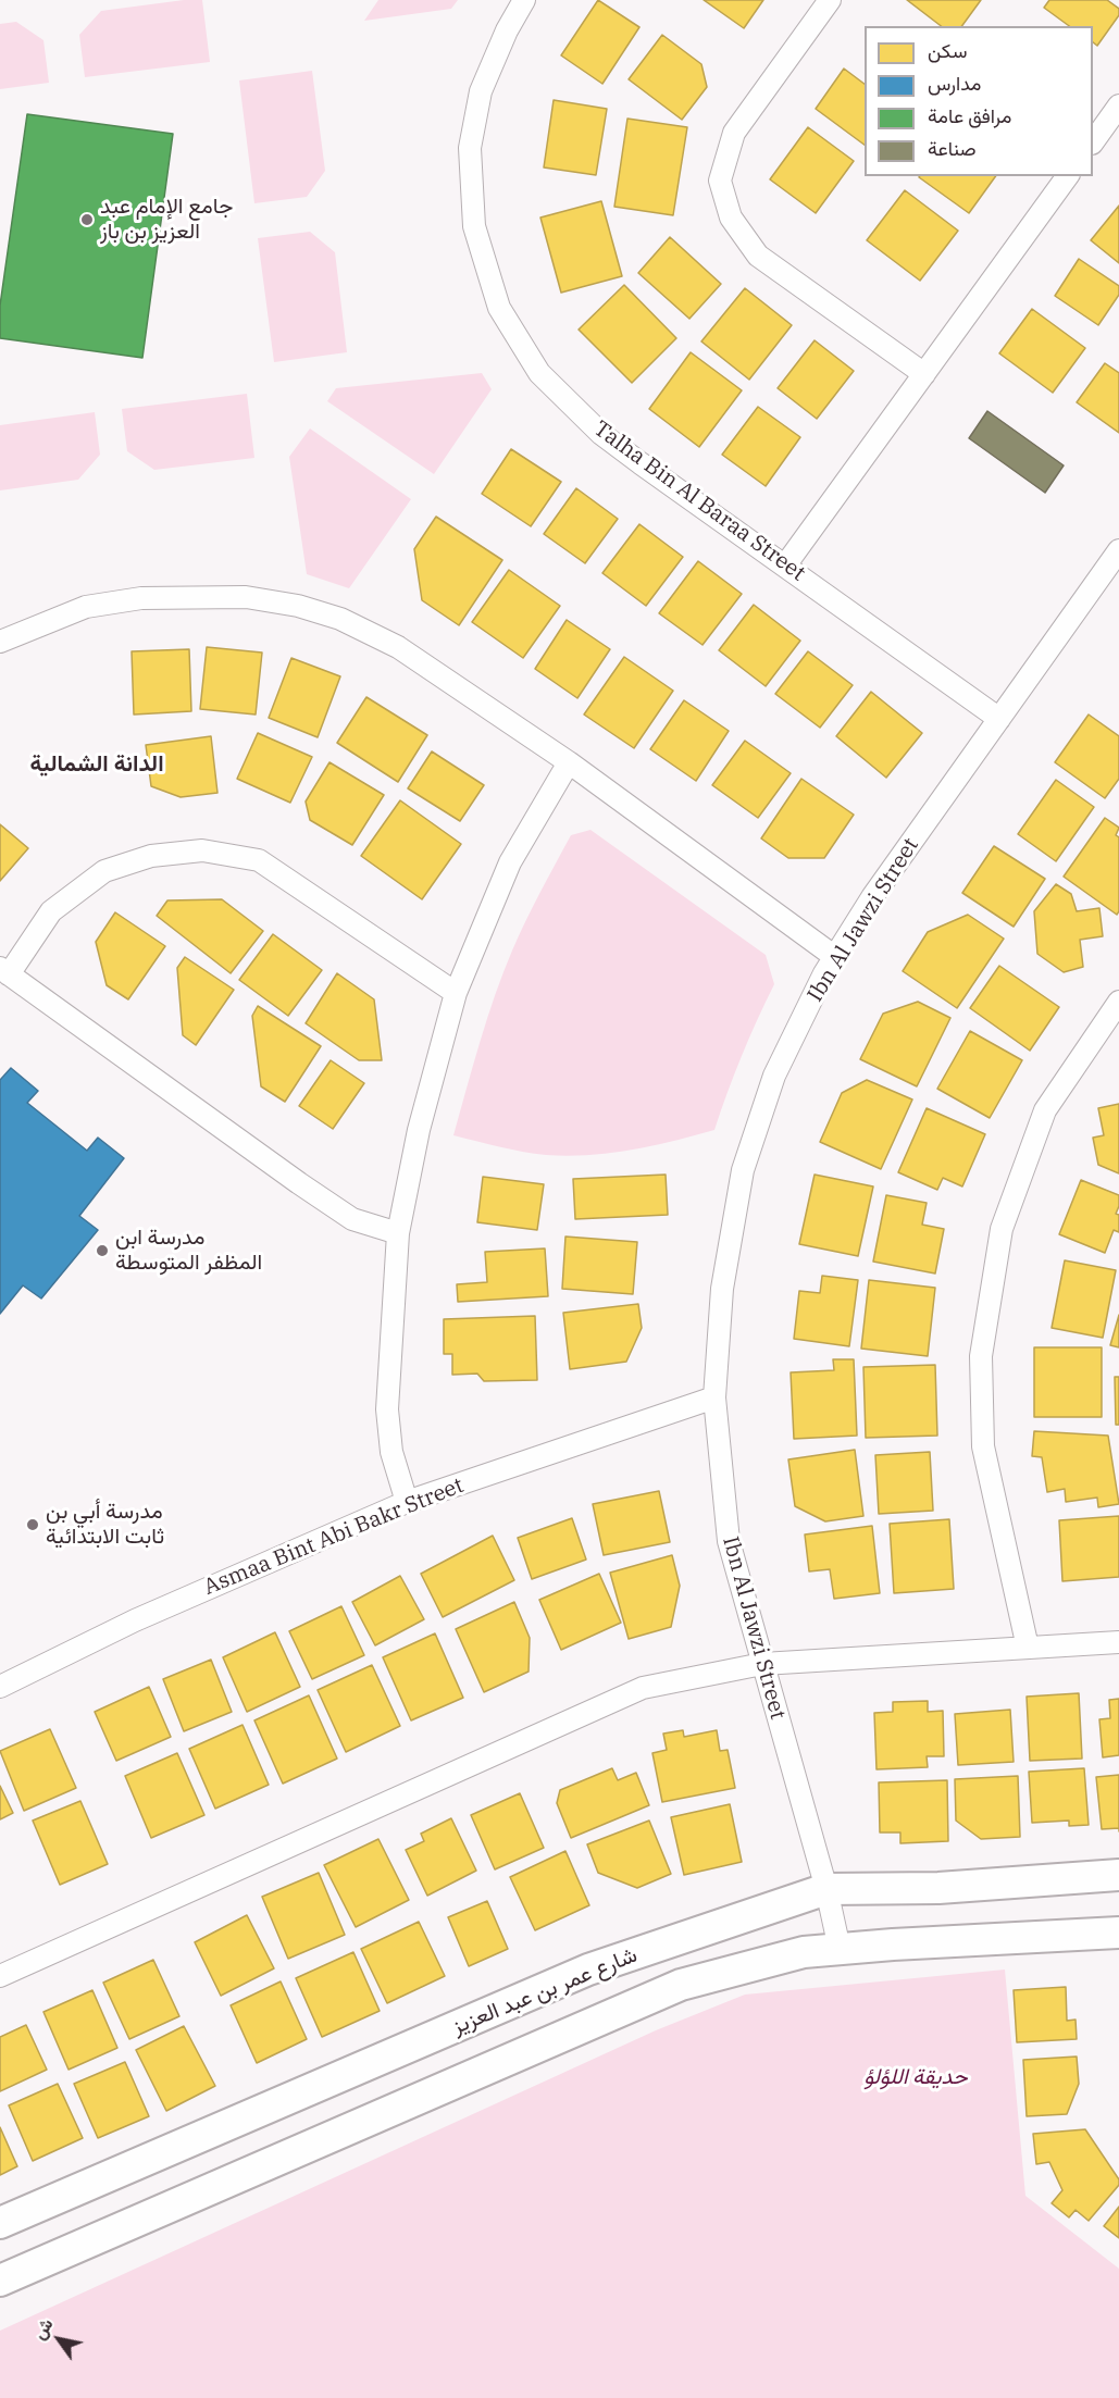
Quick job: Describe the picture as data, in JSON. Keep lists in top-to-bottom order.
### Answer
{
  "streets": {
    "street": [
      "Talha Bin Al Baraa Street",
      "Ibn Al Jawzi Street",
      "Asmaa Bint Abi Bakr Street",
      "شارع عمر بن عبد العزيز"
    ]
  },
  "crossings": [
    ["Talha Bin Al Baraa Street", "Ibn Al Jawzi Street"],
    ["Ibn Al Jawzi Street", "Asmaa Bint Abi Bakr Street"],
    ["Ibn Al Jawzi Street", "شارع عمر بن عبد العزيز"]
  ],
  "districts": ["الدانة الشمالية"],
  "parks": ["حديقة اللؤلؤ"],
  "places": ["جامع الإمام عبد العزيز بن باز", "مدرسة ابن المظفر المتوسطة", "مدرسة أبي بن ثابت الابتدائية"],
  "legend": [
    "سكن",
    "مدارس",
    "مرافق عامة",
    "صناعة"
  ],
  "north": "top left"
}
